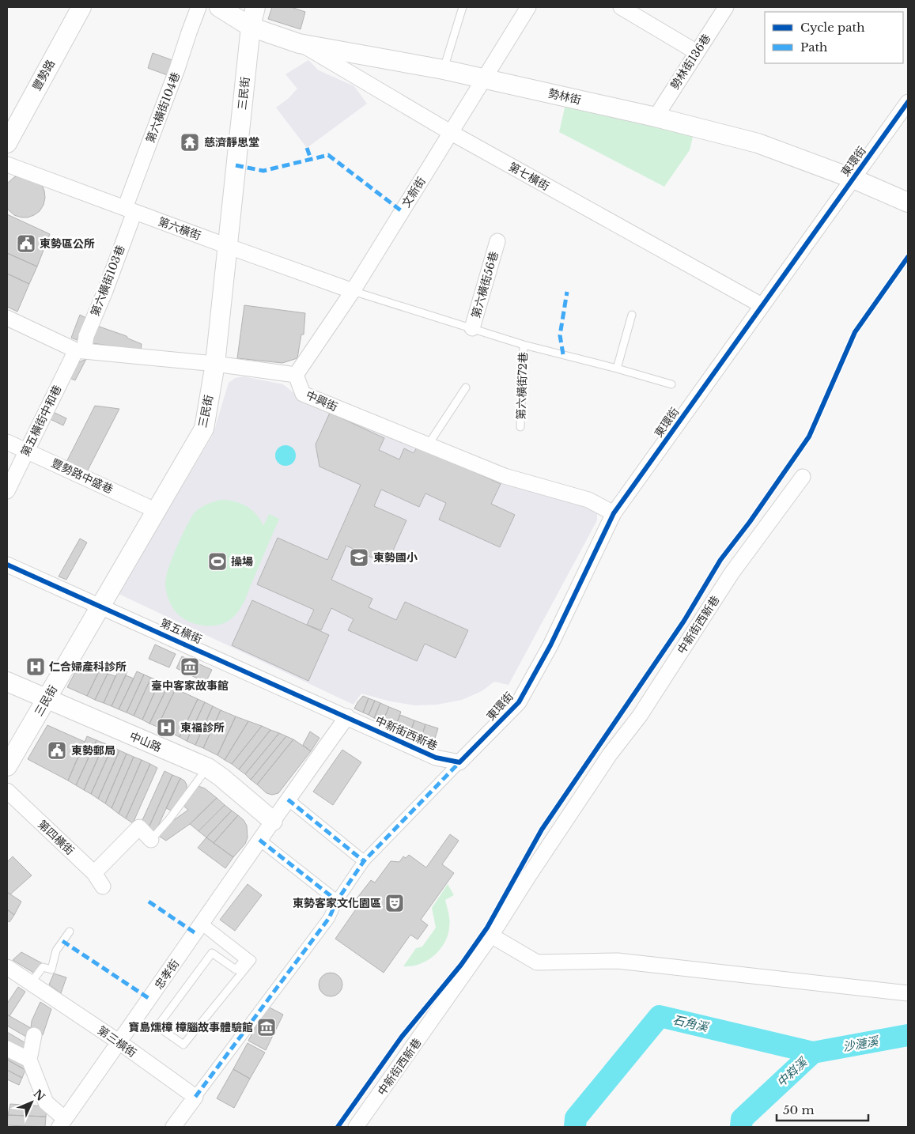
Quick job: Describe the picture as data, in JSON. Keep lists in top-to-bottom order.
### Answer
{
  "streets": {
    "street": [
      "勢林街136巷",
      "豐勢路",
      "三民街",
      "勢林街",
      "第六橫街104巷",
      "東環街",
      "第七橫街",
      "文新街",
      "第六橫街",
      "第六橫街103巷",
      "第六橫街56巷",
      "中興街",
      "第五橫街中和巷",
      "豐勢路中盛巷",
      "中新街西新巷",
      "第五橫街",
      "中山路",
      "第四橫街",
      "忠孝街",
      "第三橫街"
    ],
    "lane": ["第六橫街72巷"]
  },
  "crossings": [
    ["勢林街136巷", "勢林街"],
    ["三民街", "勢林街"],
    ["三民街", "第六橫街"],
    ["三民街", "豐勢路中盛巷"],
    ["三民街", "第五橫街"],
    ["三民街", "中山路"],
    ["勢林街", "東環街"],
    ["勢林街", "第七橫街"],
    ["勢林街", "文新街"],
    ["第六橫街104巷", "第六橫街"],
    ["第六橫街104巷", "第六橫街103巷"],
    ["東環街", "第七橫街"],
    ["東環街", "中興街"],
    ["東環街", "中新街西新巷"],
    ["第七橫街", "文新街"],
    ["文新街", "第六橫街"],
    ["文新街", "中興街"],
    ["第六橫街", "第六橫街103巷"],
    ["第六橫街103巷", "第五橫街中和巷"],
    ["第五橫街中和巷", "豐勢路中盛巷"],
    ["中新街西新巷", "第五橫街"],
    ["中山路", "忠孝街"],
    ["忠孝街", "第三橫街"]
  ],
  "water": ["石角溪", "沙漣溪", "中嵙溪"],
  "places": {
    "temple": ["慈濟靜思堂"],
    "public building": ["東勢區公所", "東勢郵局"],
    "school or university": ["東勢國小"],
    "sports": ["操場"],
    "hospital": ["仁合婦產科診所", "東福診所"],
    "museum": ["臺中客家故事館", "寶島燻樟 樟腦故事體驗館"],
    "theatre": ["東勢客家文化園區"]
  },
  "legend": ["Cycle path", "Path"],
  "scale_bar": "50 m",
  "north": "top right"
}
